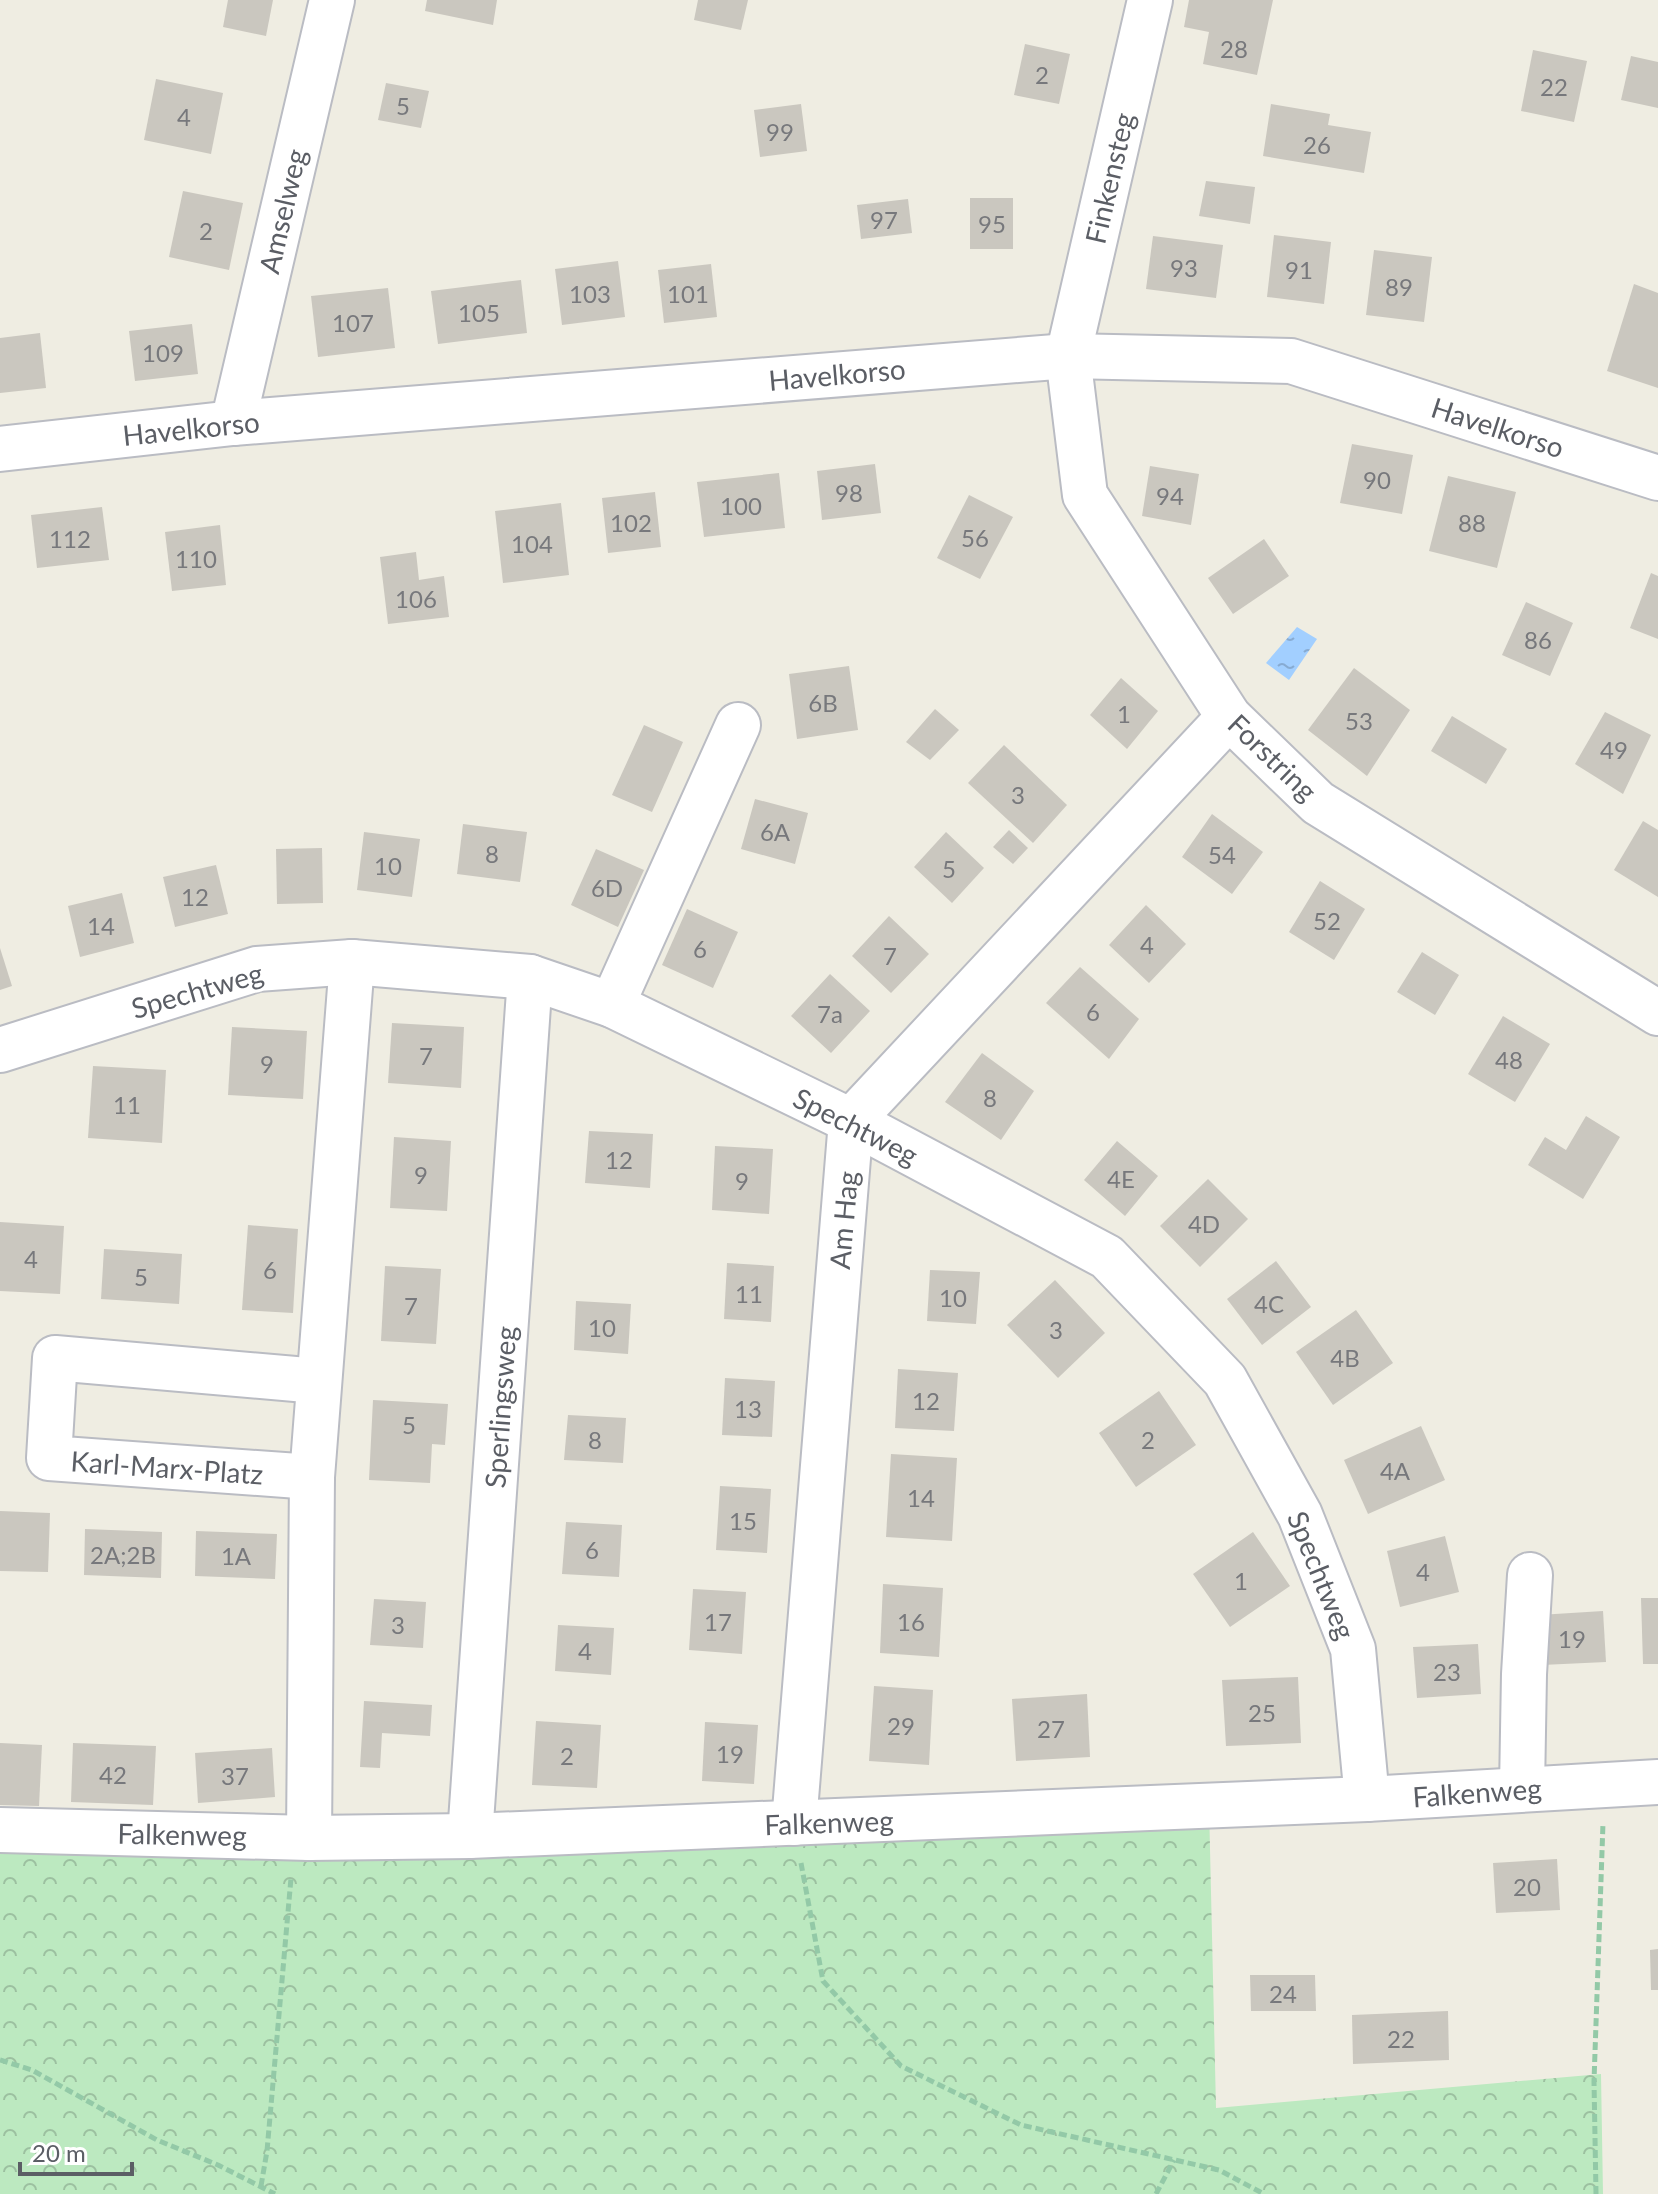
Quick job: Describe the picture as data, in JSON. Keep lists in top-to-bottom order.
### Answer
{
  "streets": {
    "street": [
      "Finkensteg",
      "Amselweg",
      "Havelkorso",
      "Forstring",
      "Spechtweg",
      "Am Hag",
      "Sperlingsweg",
      "Karl-Marx-Platz",
      "Falkenweg"
    ]
  },
  "crossings": [
    ["Finkensteg", "Havelkorso"],
    ["Finkensteg", "Forstring"],
    ["Amselweg", "Havelkorso"],
    ["Havelkorso", "Forstring"],
    ["Spechtweg", "Am Hag"],
    ["Spechtweg", "Sperlingsweg"],
    ["Spechtweg", "Falkenweg"],
    ["Am Hag", "Falkenweg"],
    ["Sperlingsweg", "Falkenweg"]
  ],
  "house_numbers": [
    "28",
    "2",
    "22",
    "5",
    "4",
    "99",
    "26",
    "97",
    "95",
    "2",
    "93",
    "91",
    "89",
    "103",
    "101",
    "105",
    "107",
    "109",
    "90",
    "98",
    "94",
    "100",
    "102",
    "88",
    "56",
    "112",
    "104",
    "110",
    "106",
    "86",
    "6B",
    "1",
    "53",
    "49",
    "3",
    "6A",
    "8",
    "54",
    "10",
    "5",
    "6D",
    "12",
    "52",
    "14",
    "4",
    "6",
    "7",
    "6",
    "7a",
    "7",
    "48",
    "9",
    "8",
    "11",
    "12",
    "9",
    "4E",
    "9",
    "4D",
    "4",
    "6",
    "5",
    "11",
    "10",
    "4C",
    "7",
    "10",
    "3",
    "4B",
    "12",
    "13",
    "5",
    "8",
    "2",
    "4A",
    "14",
    "15",
    "6",
    "2A;2B",
    "1A",
    "4",
    "1",
    "17",
    "16",
    "3",
    "19",
    "4",
    "23",
    "25",
    "29",
    "27",
    "19",
    "2",
    "42",
    "37",
    "20",
    "24",
    "22"
  ],
  "scale_bar": "20 m"
}
